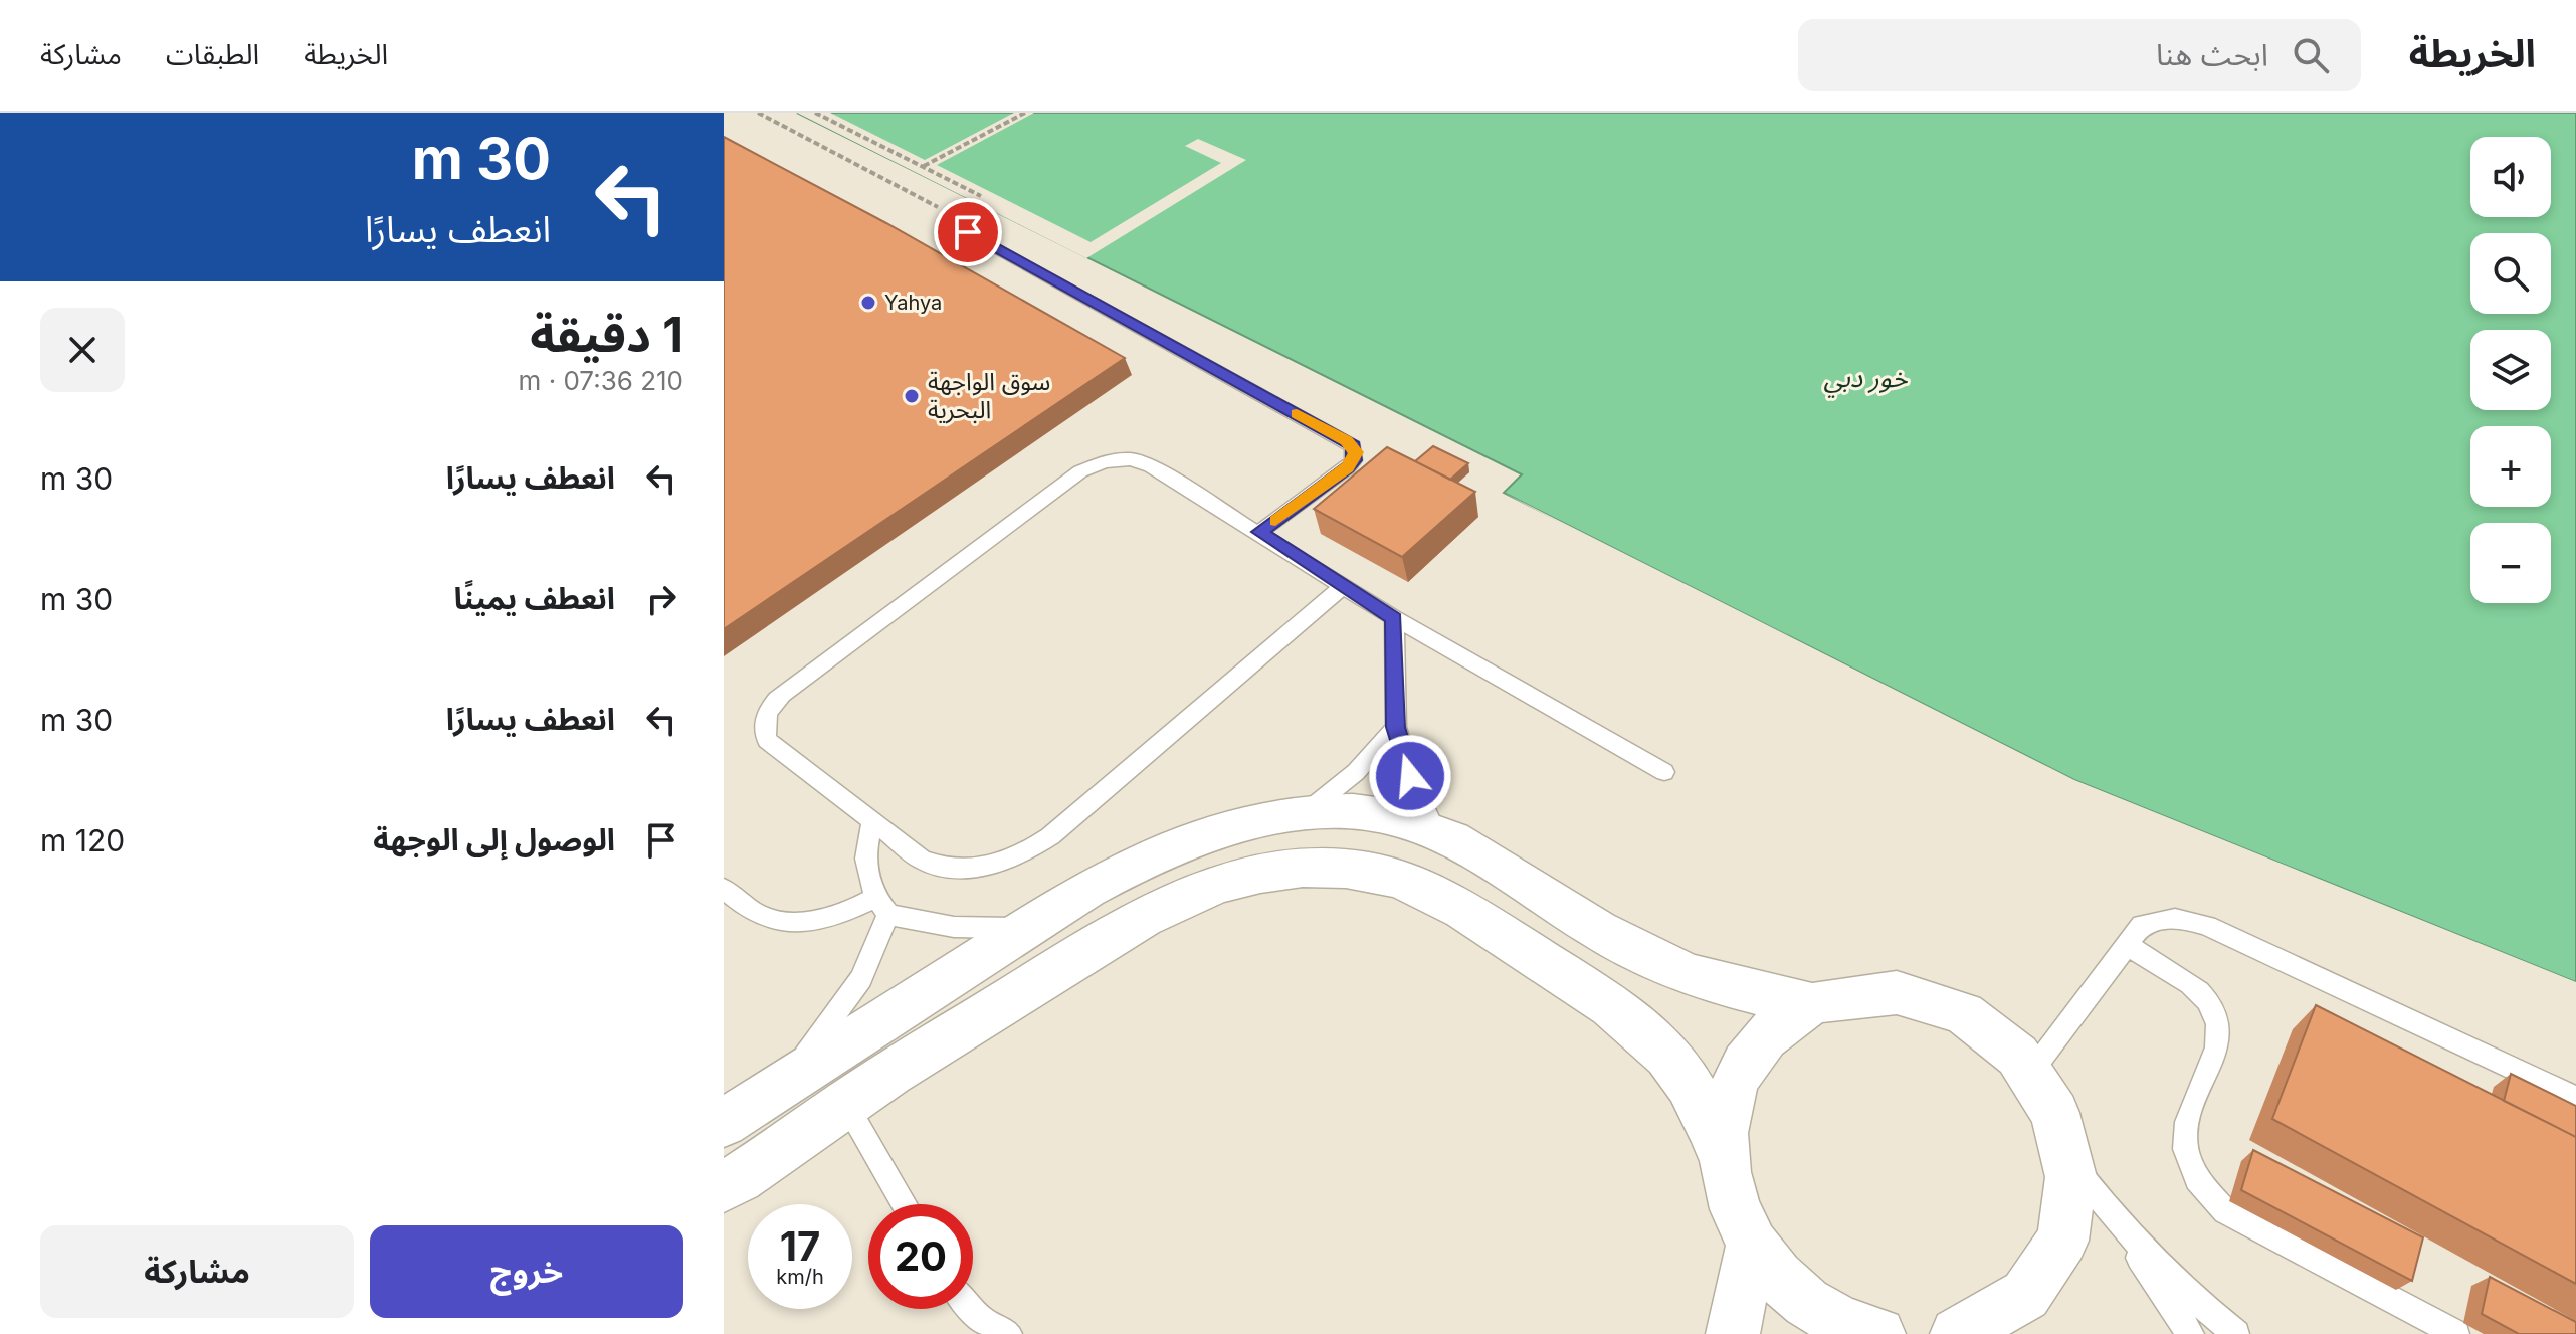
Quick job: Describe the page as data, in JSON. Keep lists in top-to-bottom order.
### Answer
{
  "water": ["خور دبي"],
  "places": ["Yahya", "سوق الواجهة البحرية"],
  "page": {
    "header": "الخريطة",
    "search": "ابحث هنا",
    "nav": ["الخريطة", "الطبقات", "مشاركة"],
    "turn": ["30 m", "انعطف يسارًا"],
    "map_buttons": ["+", "−"],
    "heading": ["1 دقيقة", "210 m · 07:36"],
    "list": [
      {
        "name": "انعطف يسارًا",
        "value": "30 m"
      },
      {
        "name": "انعطف يمينًا",
        "value": "30 m"
      },
      {
        "name": "انعطف يسارًا",
        "value": "30 m"
      },
      {
        "name": "الوصول إلى الوجهة",
        "value": "120 m"
      }
    ],
    "speed": "17 km/h",
    "limit": "20",
    "buttons": ["خروج", "مشاركة"]
  }
}
